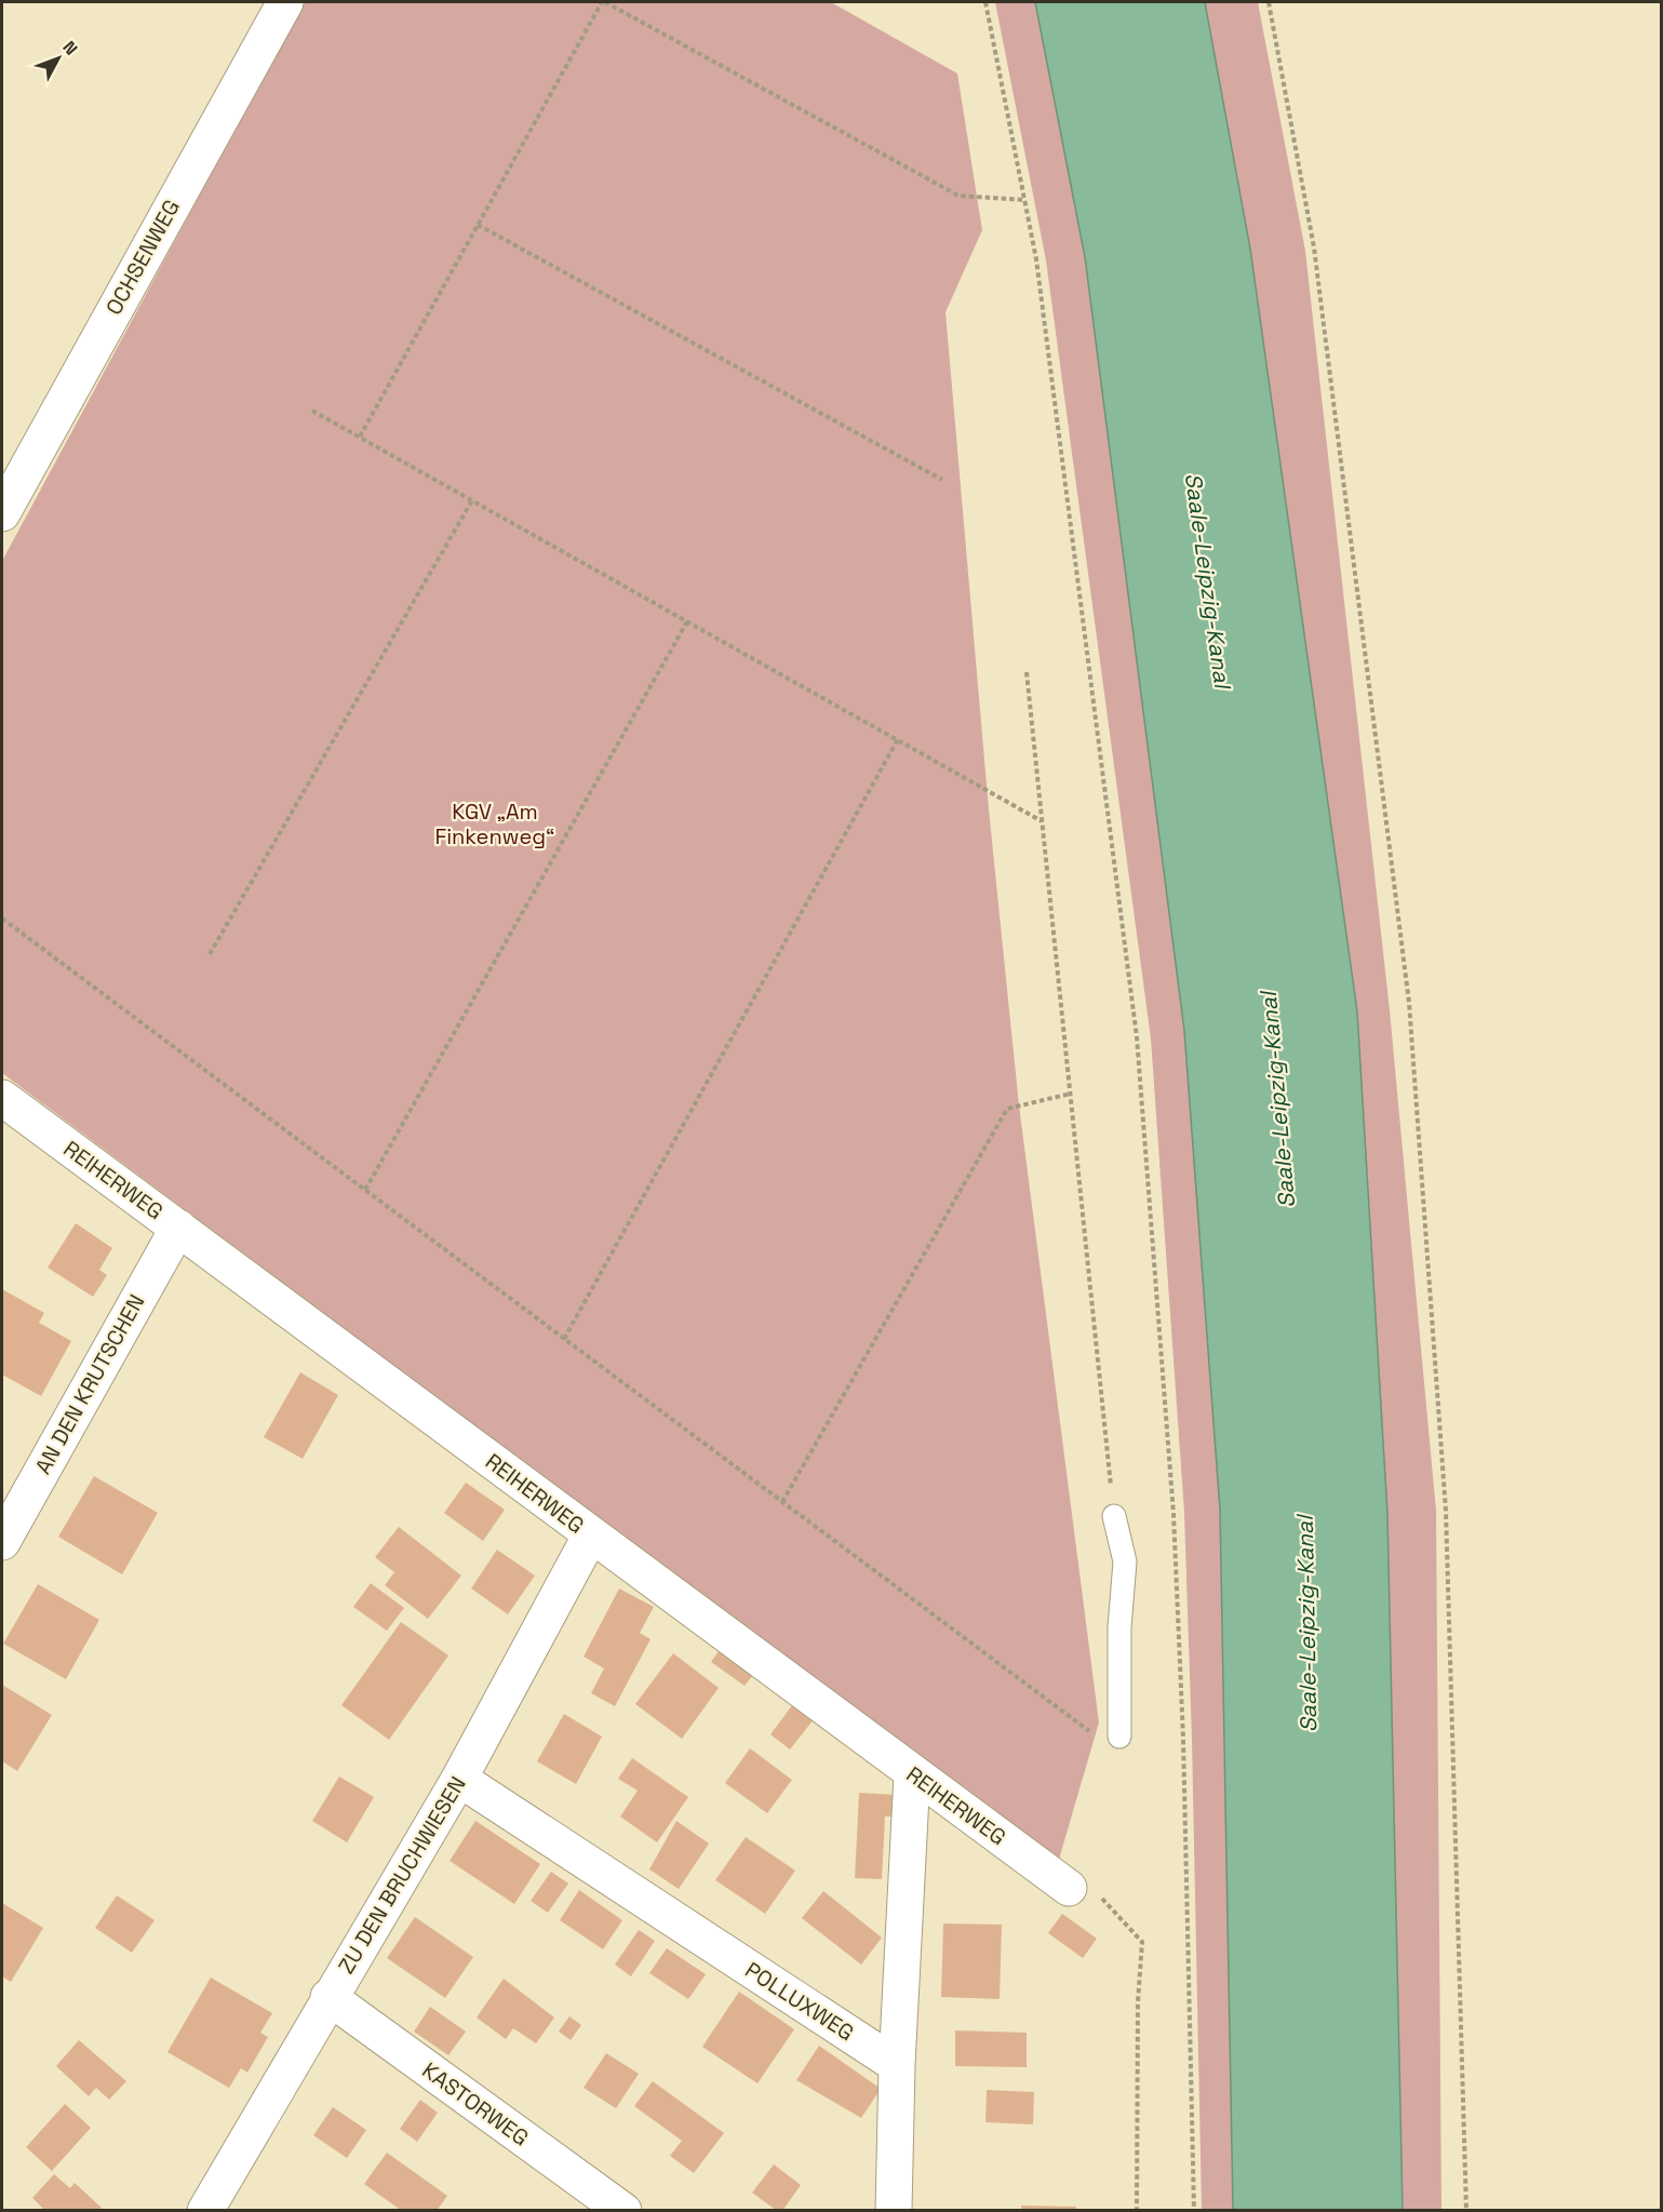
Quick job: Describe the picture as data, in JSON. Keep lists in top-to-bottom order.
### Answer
{
  "streets": {
    "street": [
      "OCHSENWEG",
      "REIHERWEG",
      "AN DEN KRUTSCHEN",
      "ZU DEN BRUCHWIESEN",
      "POLLUXWEG",
      "KASTORWEG"
    ]
  },
  "crossings": [
    ["REIHERWEG", "AN DEN KRUTSCHEN"],
    ["REIHERWEG", "ZU DEN BRUCHWIESEN"],
    ["ZU DEN BRUCHWIESEN", "POLLUXWEG"],
    ["ZU DEN BRUCHWIESEN", "KASTORWEG"]
  ],
  "water": ["Saale-Leipzig-Kanal"],
  "parks": ["KGV „Am Finkenweg“"],
  "north": "top right"
}
